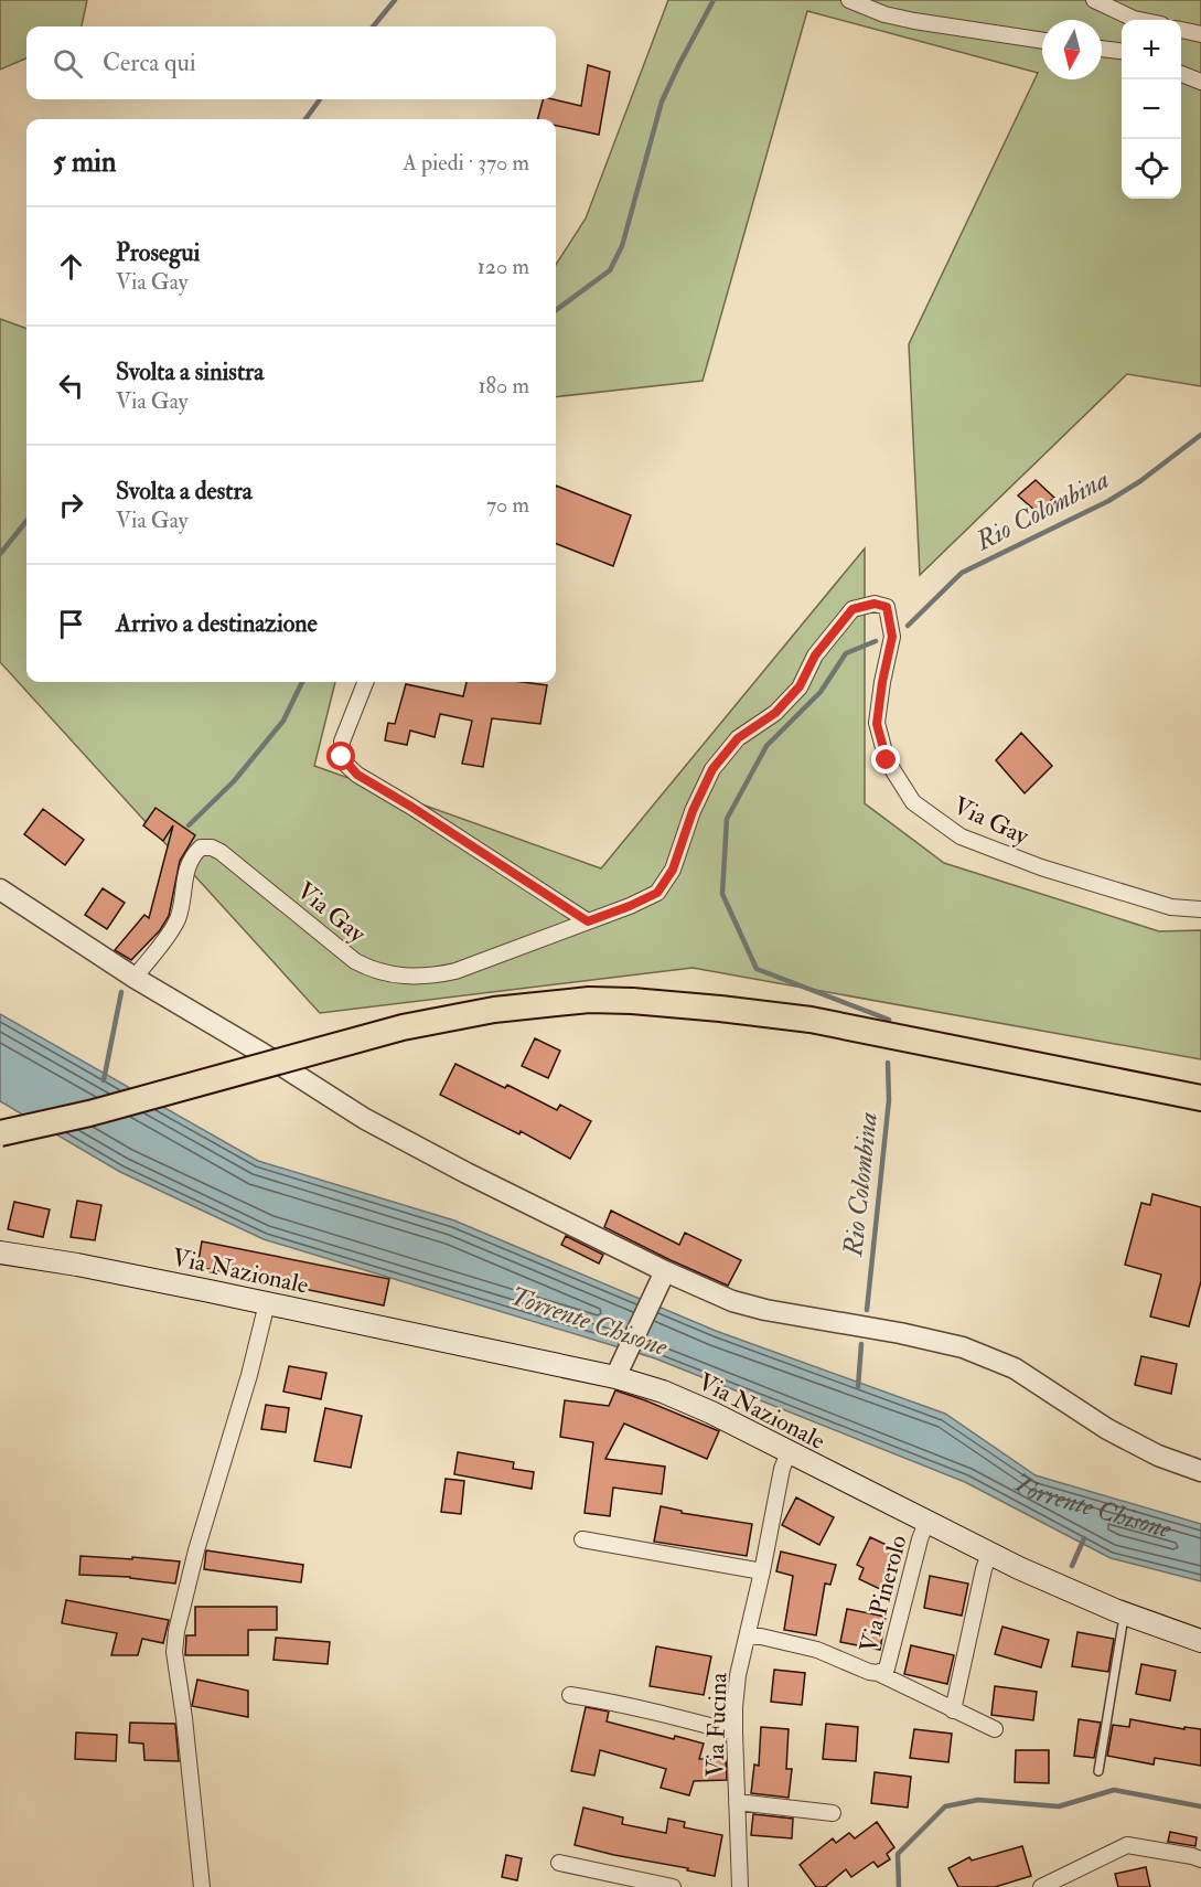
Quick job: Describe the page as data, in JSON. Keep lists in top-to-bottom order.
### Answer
{
  "streets": {
    "main road": ["Via Nazionale"],
    "street": ["Via Gay", "Via Pinerolo", "Via Fucina"]
  },
  "crossings": [
    ["Via Nazionale", "Via Pinerolo"],
    ["Via Nazionale", "Via Fucina"],
    ["Via Pinerolo", "Via Fucina"]
  ],
  "water": ["Rio Colombina", "Torrente Chisone"],
  "north": "bottom",
  "page": {
    "map_buttons": ["+", "−"],
    "search": "Cerca qui",
    "heading": ["5 min", "A piedi · 370 m"],
    "list": [
      ["Prosegui", "Via Gay", "120 m"],
      ["Svolta a sinistra", "Via Gay", "180 m"],
      ["Svolta a destra", "Via Gay", "70 m"],
      "Arrivo a destinazione"
    ]
  }
}
